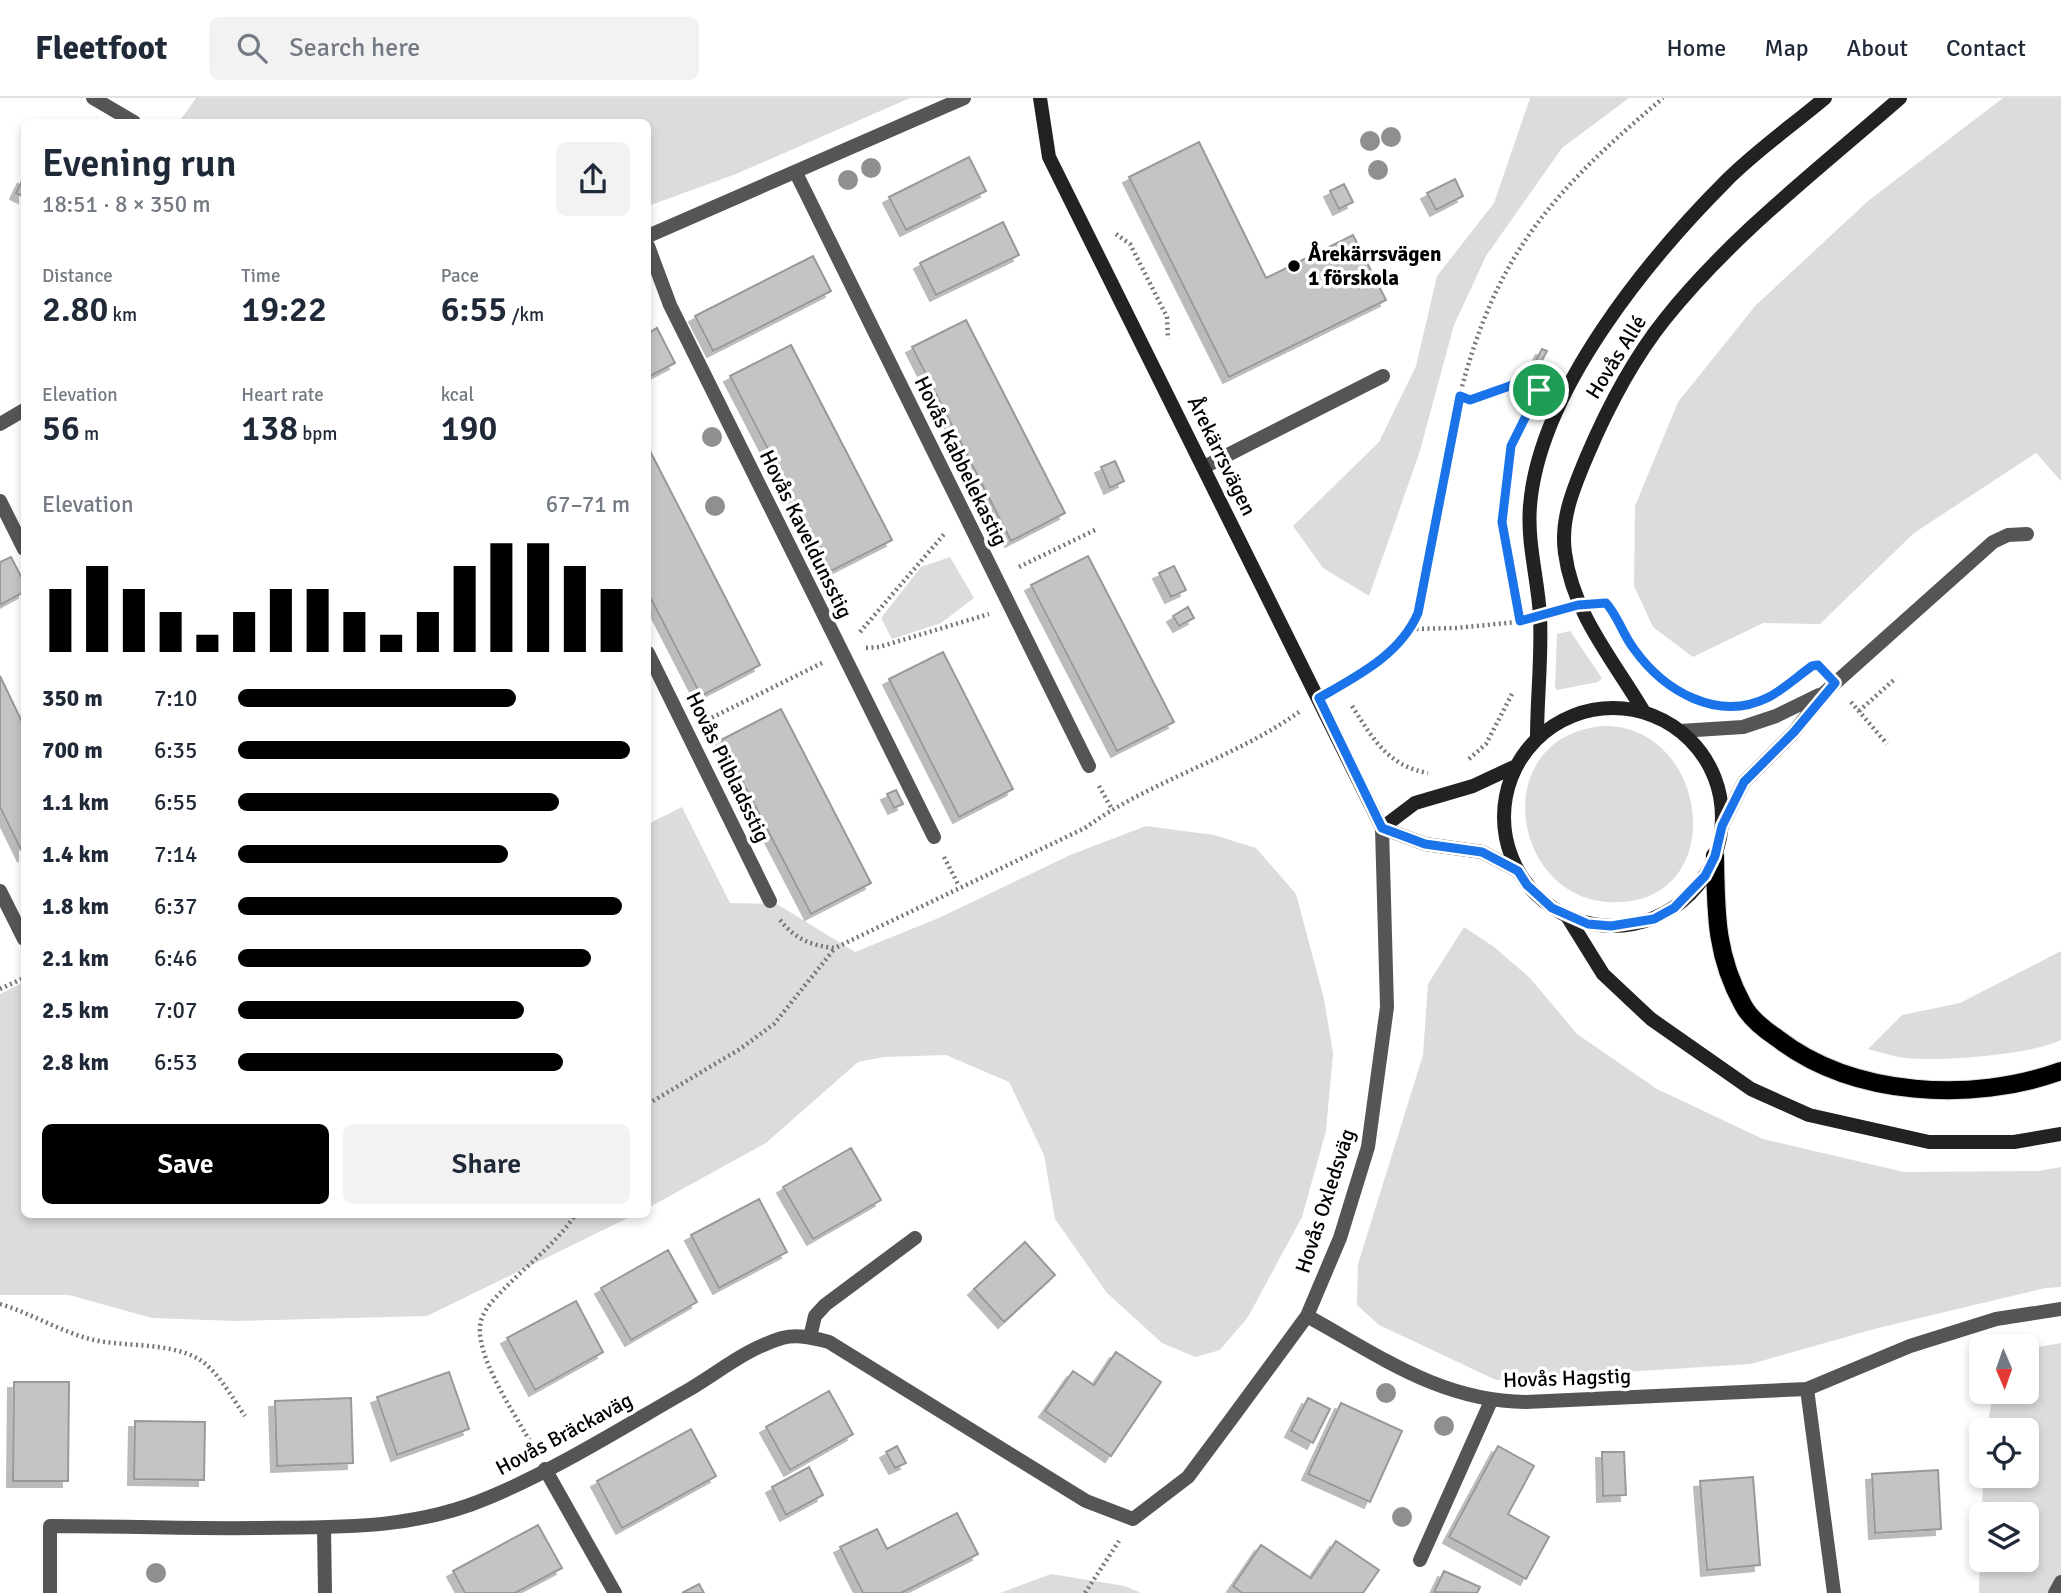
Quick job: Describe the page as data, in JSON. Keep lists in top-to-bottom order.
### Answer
{
  "streets": {
    "street": [
      "Hovås Allé",
      "Årekärrsvägen",
      "Hovås Kabbelekastig",
      "Hovås Kaveldunsstig",
      "Hovås Pilbladsstig",
      "Hovås Oxledsväg",
      "Hovås Hagstig",
      "Hovås Bräckaväg"
    ]
  },
  "crossings": [
    ["Årekärrsvägen", "Hovås Oxledsväg"],
    ["Hovås Oxledsväg", "Hovås Hagstig"]
  ],
  "places": ["Årekärrsvägen 1 förskola"],
  "north": "bottom",
  "page": {
    "header": "Fleetfoot",
    "search": "Search here",
    "nav": [
      "Home",
      "Map",
      "About",
      "Contact"
    ],
    "heading": ["Evening run", "18:51 · 8 × 350 m"],
    "stats": [
      ["Distance", "2.80 km"],
      ["Time", "19:22"],
      ["Pace", "6:55 /km"],
      ["Elevation", "56 m"],
      ["Heart rate", "138 bpm"],
      ["kcal", "190"]
    ],
    "chart": ["Elevation", "67–71 m"],
    "list": [
      {
        "name": "350 m",
        "note": "7:10"
      },
      {
        "name": "700 m",
        "note": "6:35"
      },
      {
        "name": "1.1 km",
        "note": "6:55"
      },
      {
        "name": "1.4 km",
        "note": "7:14"
      },
      {
        "name": "1.8 km",
        "note": "6:37"
      },
      {
        "name": "2.1 km",
        "note": "6:46"
      },
      {
        "name": "2.5 km",
        "note": "7:07"
      },
      {
        "name": "2.8 km",
        "note": "6:53"
      }
    ],
    "buttons": ["Save", "Share"]
  }
}
